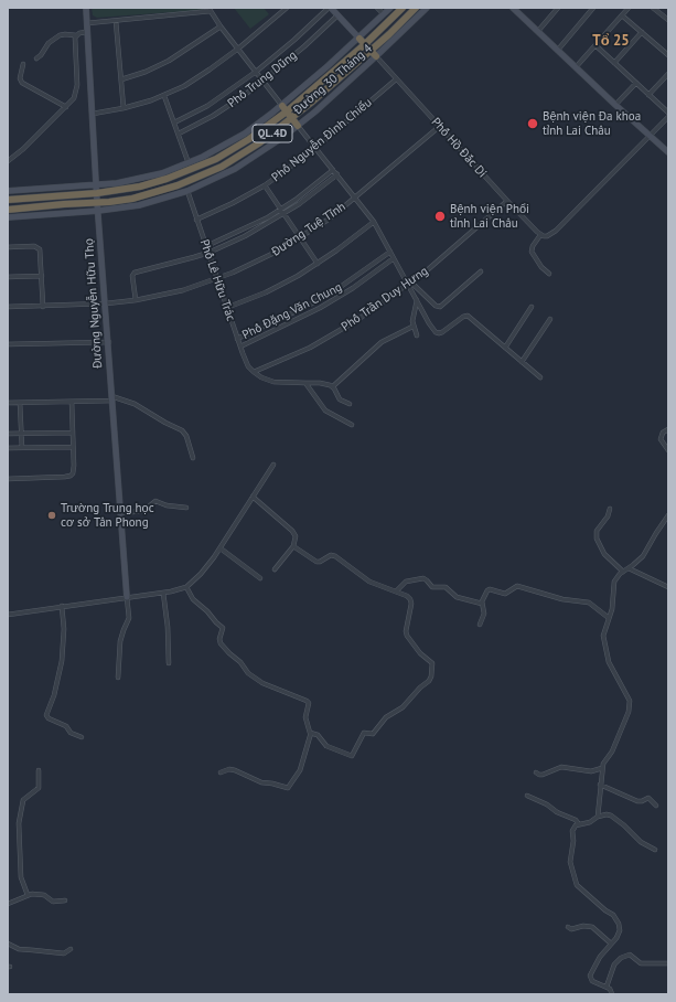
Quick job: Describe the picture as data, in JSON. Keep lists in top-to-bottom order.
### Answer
{
  "streets": {
    "highway": ["Đường 30 Tháng 4", "QL.4D"],
    "street": [
      "Phố Trung Dũng",
      "Phố Nguyễn Đình Chiểu",
      "Phố Hồ Đắc Di",
      "Đường Tuệ Tĩnh",
      "Phố Lê Hữu Trác",
      "Phố Trần Duy Hưng",
      "Đường Nguyễn Hữu Thọ",
      "Phố Đặng Văn Chung"
    ]
  },
  "crossings": [
    ["Đường 30 Tháng 4", "QL.4D"],
    ["Đường 30 Tháng 4", "Phố Hồ Đắc Di"],
    ["Đường 30 Tháng 4", "Phố Lê Hữu Trác"],
    ["Đường 30 Tháng 4", "Đường Nguyễn Hữu Thọ"],
    ["QL.4D", "Đường Nguyễn Hữu Thọ"],
    ["Phố Nguyễn Đình Chiểu", "Phố Hồ Đắc Di"],
    ["Phố Nguyễn Đình Chiểu", "Phố Lê Hữu Trác"],
    ["Phố Hồ Đắc Di", "Đường Tuệ Tĩnh"],
    ["Phố Hồ Đắc Di", "Phố Trần Duy Hưng"],
    ["Đường Tuệ Tĩnh", "Phố Lê Hữu Trác"],
    ["Đường Tuệ Tĩnh", "Đường Nguyễn Hữu Thọ"],
    ["Phố Lê Hữu Trác", "Phố Trần Duy Hưng"],
    ["Phố Lê Hữu Trác", "Phố Đặng Văn Chung"]
  ],
  "districts": ["Tổ 25"],
  "places": ["Bệnh viện Đa khoa tỉnh Lai Châu", "Bệnh viện Phổi tỉnh Lai Châu", "Trường Trung học cơ sở Tân Phong"]
}
